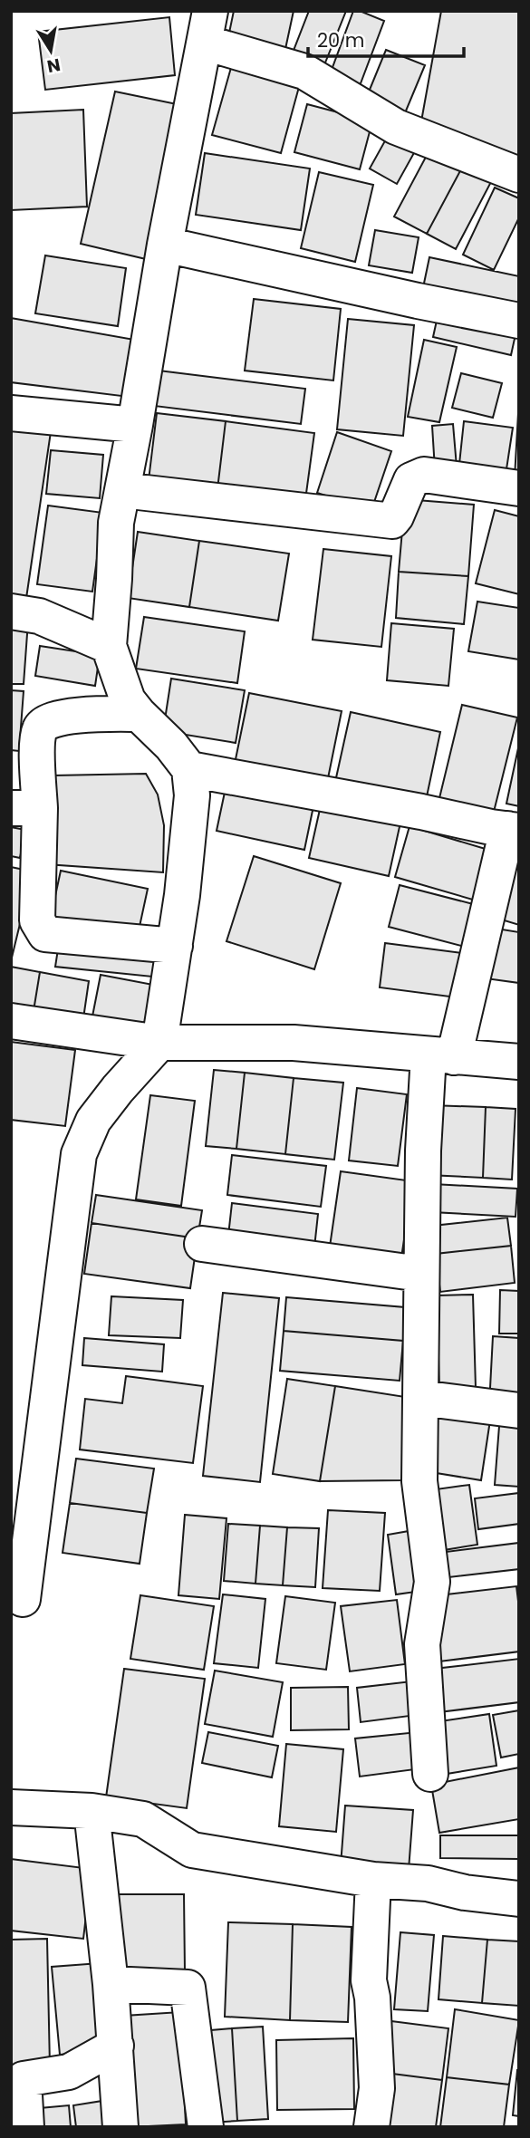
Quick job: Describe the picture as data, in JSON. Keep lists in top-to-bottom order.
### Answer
{
  "scale_bar": "20 m",
  "north": "bottom"
}
